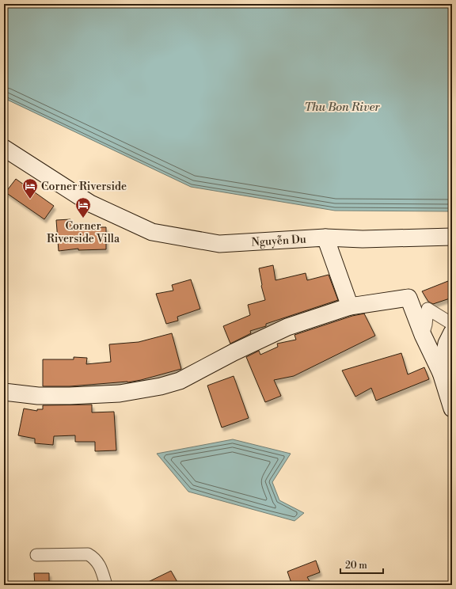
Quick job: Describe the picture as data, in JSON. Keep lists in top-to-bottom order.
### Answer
{
  "streets": {
    "street": ["Nguyễn Du"]
  },
  "water": ["Thu Bon River"],
  "places": {
    "hotel": ["Corner Riverside", "Corner Riverside Villa"]
  },
  "scale_bar": "20 m"
}
